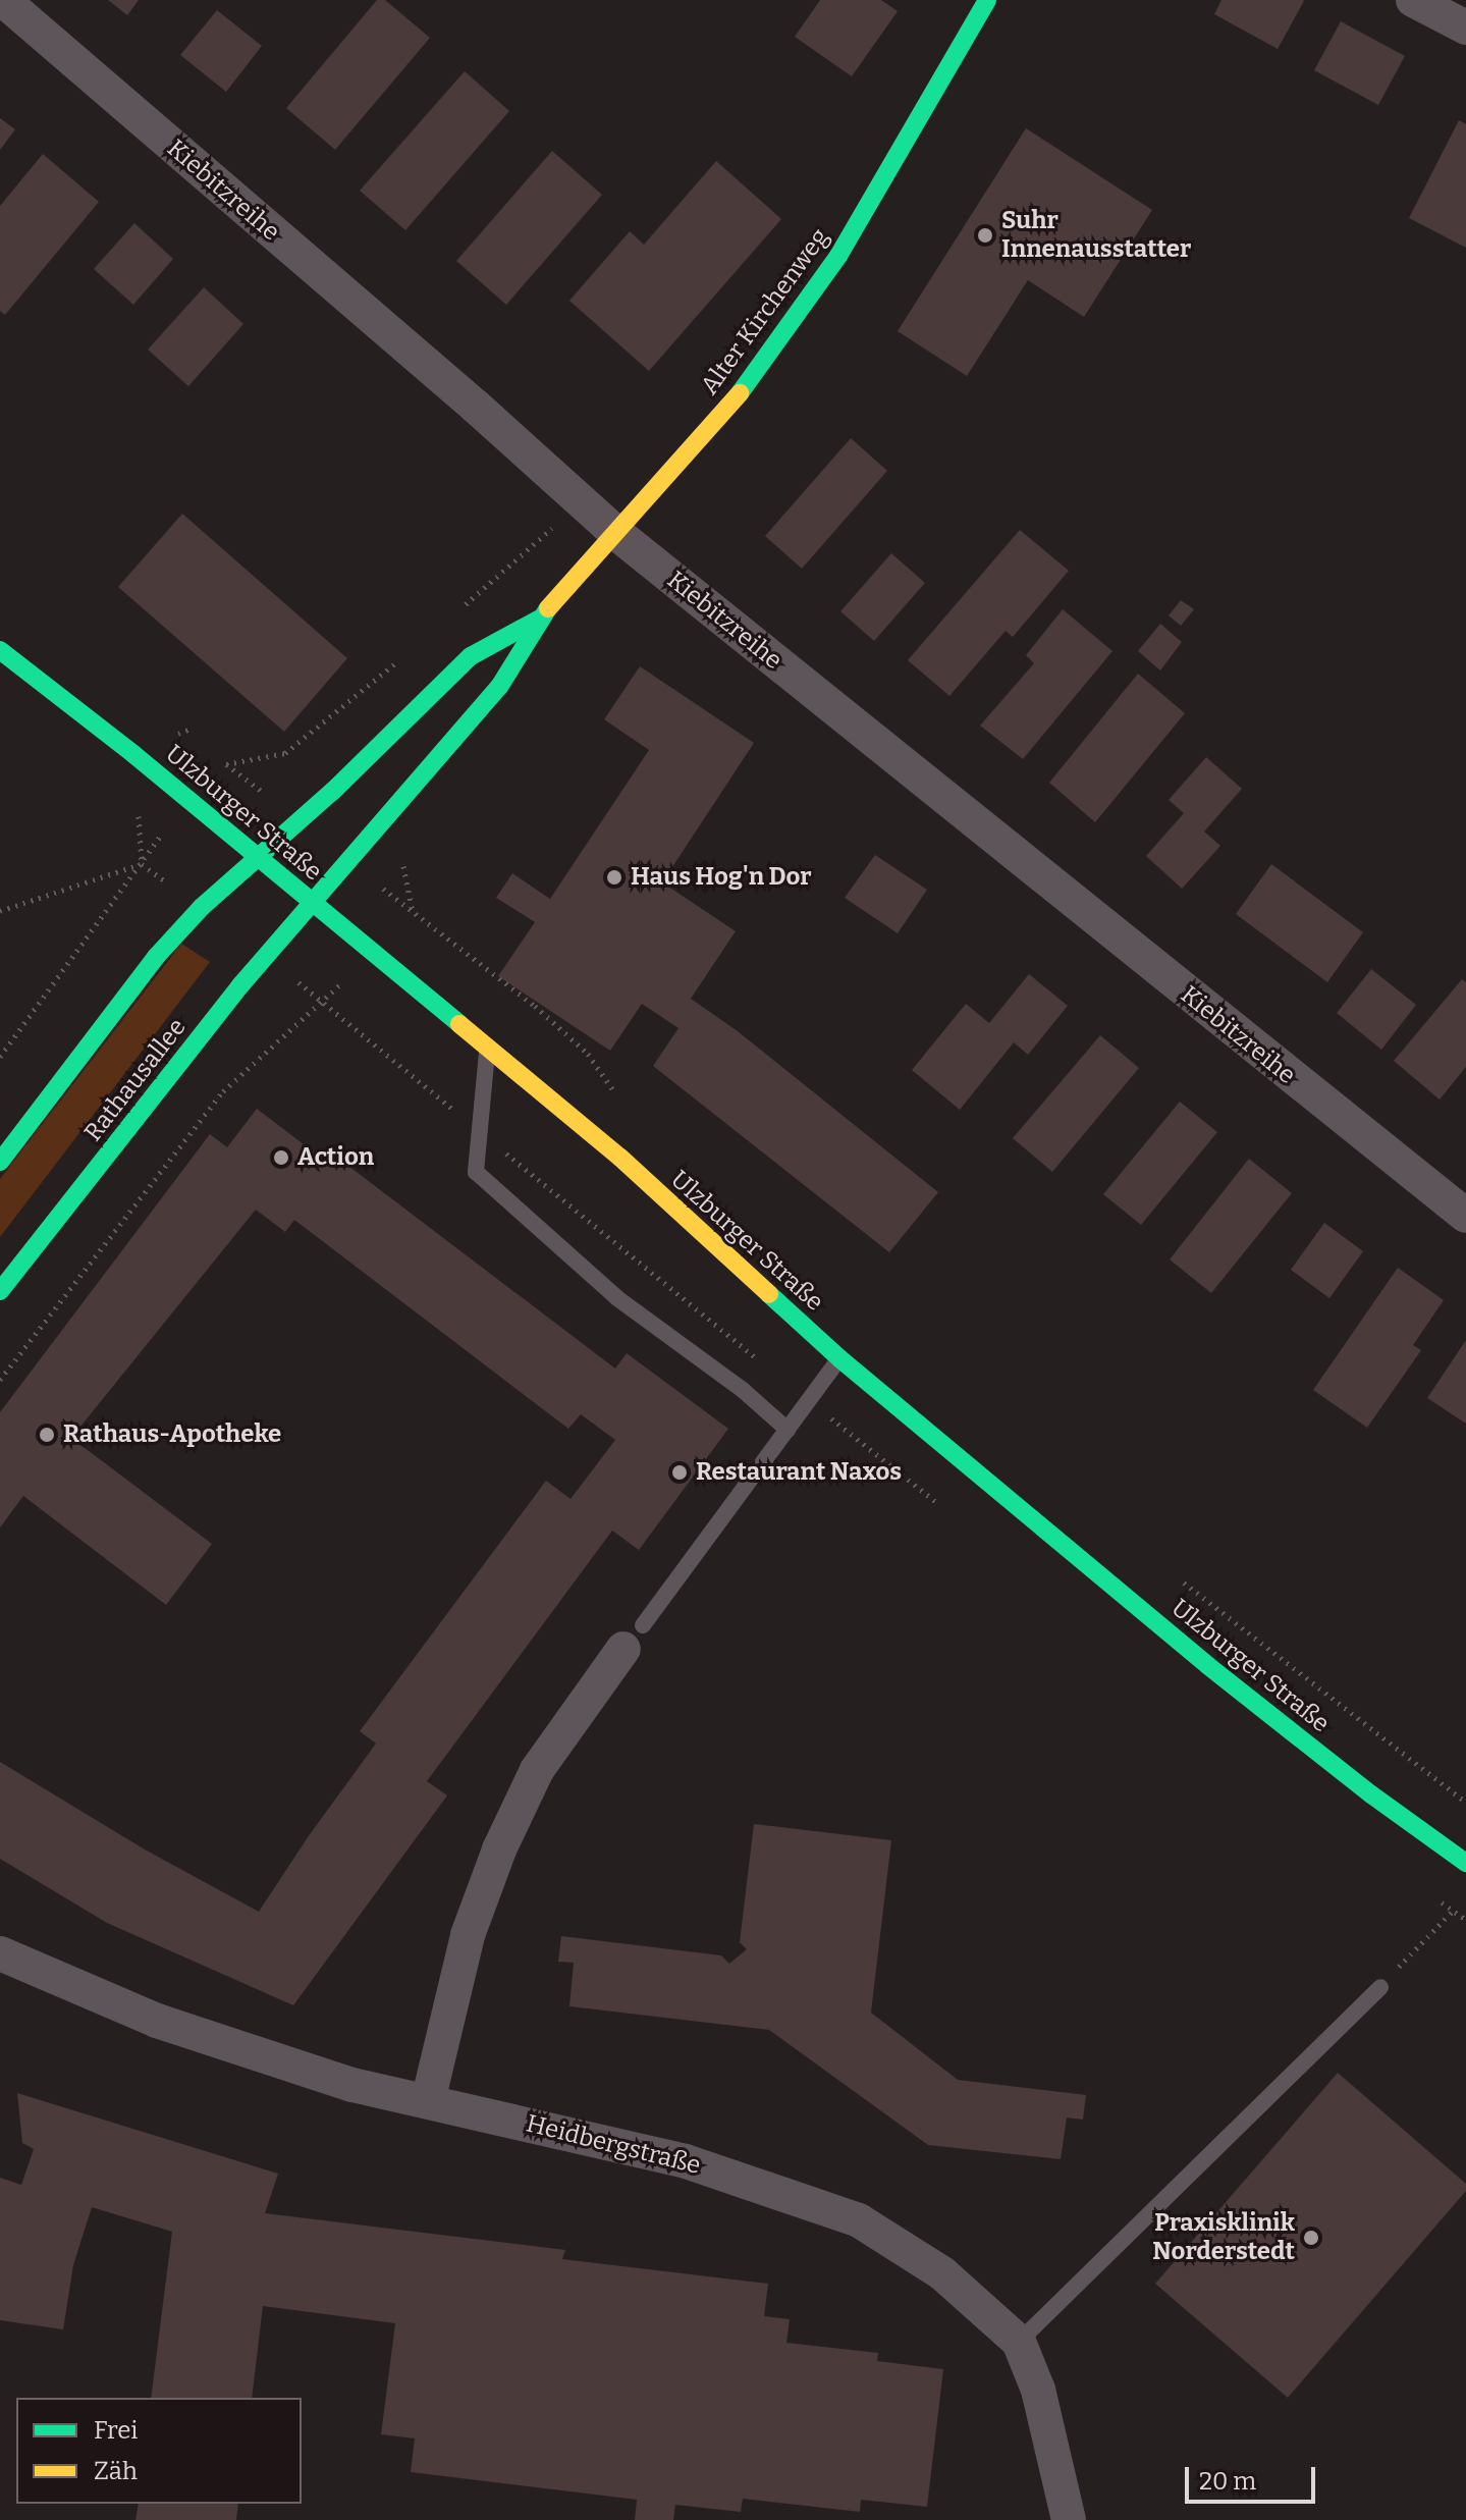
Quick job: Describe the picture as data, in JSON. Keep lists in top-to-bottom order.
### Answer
{
  "streets": {
    "main road": ["Alter Kirchenweg", "Ulzburger Straße", "Rathausallee"],
    "street": ["Kiebitzreihe", "Heidbergstraße"]
  },
  "crossings": [
    ["Kiebitzreihe", "Alter Kirchenweg"],
    ["Alter Kirchenweg", "Ulzburger Straße"],
    ["Alter Kirchenweg", "Rathausallee"],
    ["Ulzburger Straße", "Rathausallee"]
  ],
  "places": [
    "Suhr Innenausstatter",
    "Haus Hog'n Dor",
    "Action",
    "Rathaus-Apotheke",
    "Restaurant Naxos",
    "Praxisklinik Norderstedt"
  ],
  "legend": ["Frei", "Zäh"],
  "scale_bar": "20 m"
}
